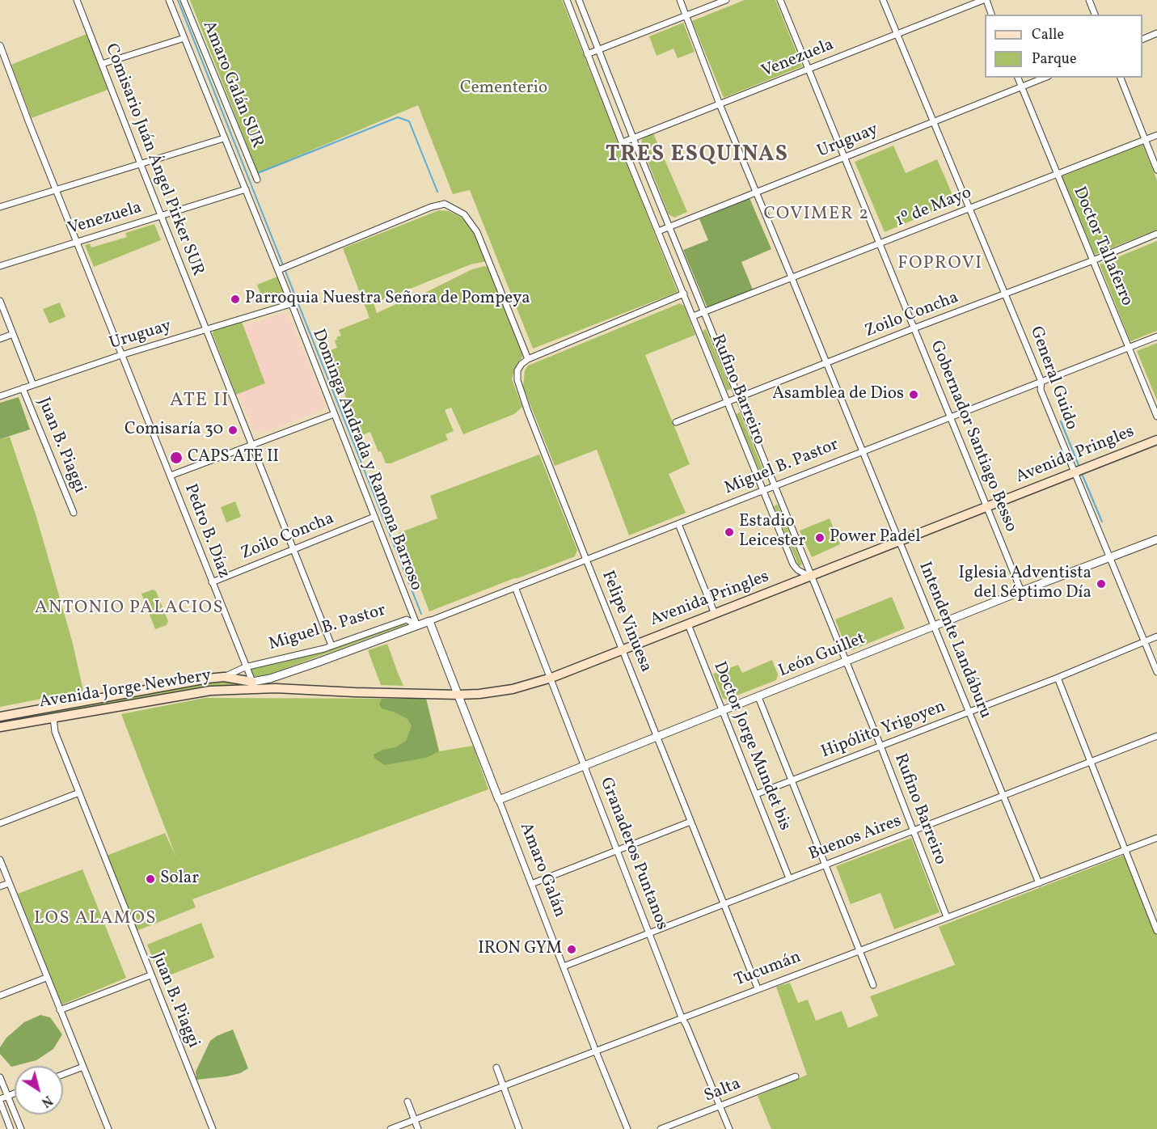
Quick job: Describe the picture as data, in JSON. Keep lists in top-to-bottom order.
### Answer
{
  "streets": {
    "main road": ["Avenida Pringles", "Avenida Jorge Newbery"],
    "street": [
      "Venezuela",
      "Amaro Galán SUR",
      "Uruguay",
      "Comisario Juán Ángel Pirker SUR",
      "1º de Mayo",
      "Doctor Tallaferro",
      "Zoilo Concha",
      "General Guido",
      "Rufino Barreiro",
      "Gobernador Santiago Besso",
      "Juan B. Piaggi",
      "Dominga Andrada y Ramona Barroso",
      "Miguel B. Pastor",
      "Pedro B. Díaz",
      "Felipe Vinuesa",
      "Intendente Landáburu",
      "León Guillet",
      "Hipólito Yrigoyen",
      "Doctor Jorge Mundet bis",
      "Buenos Aires",
      "Granaderos Puntanos",
      "Amaro Galán",
      "Tucumán",
      "Salta"
    ]
  },
  "crossings": [
    ["Venezuela", "Comisario Juán Ángel Pirker SUR"],
    ["Venezuela", "General Guido"],
    ["Venezuela", "Rufino Barreiro"],
    ["Venezuela", "Gobernador Santiago Besso"],
    ["Venezuela", "Dominga Andrada y Ramona Barroso"],
    ["Venezuela", "Pedro B. Díaz"],
    ["Venezuela", "Intendente Landáburu"],
    ["Uruguay", "Comisario Juán Ángel Pirker SUR"],
    ["Uruguay", "Doctor Tallaferro"],
    ["Uruguay", "General Guido"],
    ["Uruguay", "Rufino Barreiro"],
    ["Uruguay", "Gobernador Santiago Besso"],
    ["Uruguay", "Juan B. Piaggi"],
    ["Uruguay", "Dominga Andrada y Ramona Barroso"],
    ["Uruguay", "Pedro B. Díaz"],
    ["Uruguay", "Intendente Landáburu"],
    ["Comisario Juán Ángel Pirker SUR", "Zoilo Concha"],
    ["Comisario Juán Ángel Pirker SUR", "Miguel B. Pastor"],
    ["1º de Mayo", "Doctor Tallaferro"],
    ["1º de Mayo", "General Guido"],
    ["1º de Mayo", "Rufino Barreiro"],
    ["1º de Mayo", "Gobernador Santiago Besso"],
    ["1º de Mayo", "Intendente Landáburu"],
    ["Doctor Tallaferro", "Zoilo Concha"],
    ["Doctor Tallaferro", "Miguel B. Pastor"],
    ["Zoilo Concha", "General Guido"],
    ["Zoilo Concha", "Rufino Barreiro"],
    ["Zoilo Concha", "Gobernador Santiago Besso"],
    ["Zoilo Concha", "Dominga Andrada y Ramona Barroso"],
    ["Zoilo Concha", "Pedro B. Díaz"],
    ["Zoilo Concha", "Intendente Landáburu"],
    ["General Guido", "Avenida Pringles"],
    ["General Guido", "Miguel B. Pastor"],
    ["General Guido", "León Guillet"],
    ["General Guido", "Hipólito Yrigoyen"],
    ["Rufino Barreiro", "Avenida Pringles"],
    ["Rufino Barreiro", "Miguel B. Pastor"],
    ["Rufino Barreiro", "León Guillet"],
    ["Rufino Barreiro", "Hipólito Yrigoyen"],
    ["Rufino Barreiro", "Buenos Aires"],
    ["Rufino Barreiro", "Tucumán"],
    ["Gobernador Santiago Besso", "Avenida Pringles"],
    ["Gobernador Santiago Besso", "Miguel B. Pastor"],
    ["Gobernador Santiago Besso", "León Guillet"],
    ["Juan B. Piaggi", "Avenida Jorge Newbery"],
    ["Avenida Pringles", "Miguel B. Pastor"],
    ["Avenida Pringles", "Pedro B. Díaz"],
    ["Avenida Pringles", "Felipe Vinuesa"],
    ["Avenida Pringles", "Intendente Landáburu"],
    ["Avenida Pringles", "Avenida Jorge Newbery"],
    ["Avenida Pringles", "Doctor Jorge Mundet bis"],
    ["Avenida Pringles", "Granaderos Puntanos"],
    ["Avenida Pringles", "Amaro Galán"],
    ["Dominga Andrada y Ramona Barroso", "Miguel B. Pastor"],
    ["Miguel B. Pastor", "Pedro B. Díaz"],
    ["Miguel B. Pastor", "Felipe Vinuesa"],
    ["Miguel B. Pastor", "Intendente Landáburu"],
    ["Miguel B. Pastor", "Avenida Jorge Newbery"],
    ["Miguel B. Pastor", "Granaderos Puntanos"],
    ["Miguel B. Pastor", "Amaro Galán"],
    ["Pedro B. Díaz", "Avenida Jorge Newbery"],
    ["Felipe Vinuesa", "León Guillet"],
    ["Felipe Vinuesa", "Buenos Aires"],
    ["Felipe Vinuesa", "Tucumán"],
    ["Intendente Landáburu", "León Guillet"],
    ["Intendente Landáburu", "Hipólito Yrigoyen"],
    ["Intendente Landáburu", "Buenos Aires"],
    ["Intendente Landáburu", "Tucumán"],
    ["León Guillet", "Doctor Jorge Mundet bis"],
    ["León Guillet", "Granaderos Puntanos"],
    ["León Guillet", "Amaro Galán"],
    ["Hipólito Yrigoyen", "Doctor Jorge Mundet bis"],
    ["Doctor Jorge Mundet bis", "Buenos Aires"],
    ["Buenos Aires", "Granaderos Puntanos"],
    ["Buenos Aires", "Amaro Galán"],
    ["Granaderos Puntanos", "Tucumán"],
    ["Granaderos Puntanos", "Salta"],
    ["Amaro Galán", "Tucumán"]
  ],
  "districts": [
    "TRES ESQUINAS",
    "COVIMER 2",
    "FOPROVI",
    "ATE II",
    "ANTONIO PALACIOS",
    "LOS ALAMOS"
  ],
  "parks": ["Cementerio"],
  "places": [
    "Parroquia Nuestra Señora de Pompeya",
    "Asamblea de Dios",
    "Comisaría 30",
    "CAPS ATE II",
    "Estadio Leicester",
    "Power Padel",
    "Iglesia Adventista del Séptimo Día",
    "Solar",
    "IRON GYM"
  ],
  "legend": ["Calle", "Parque"],
  "north": "bottom right"
}
